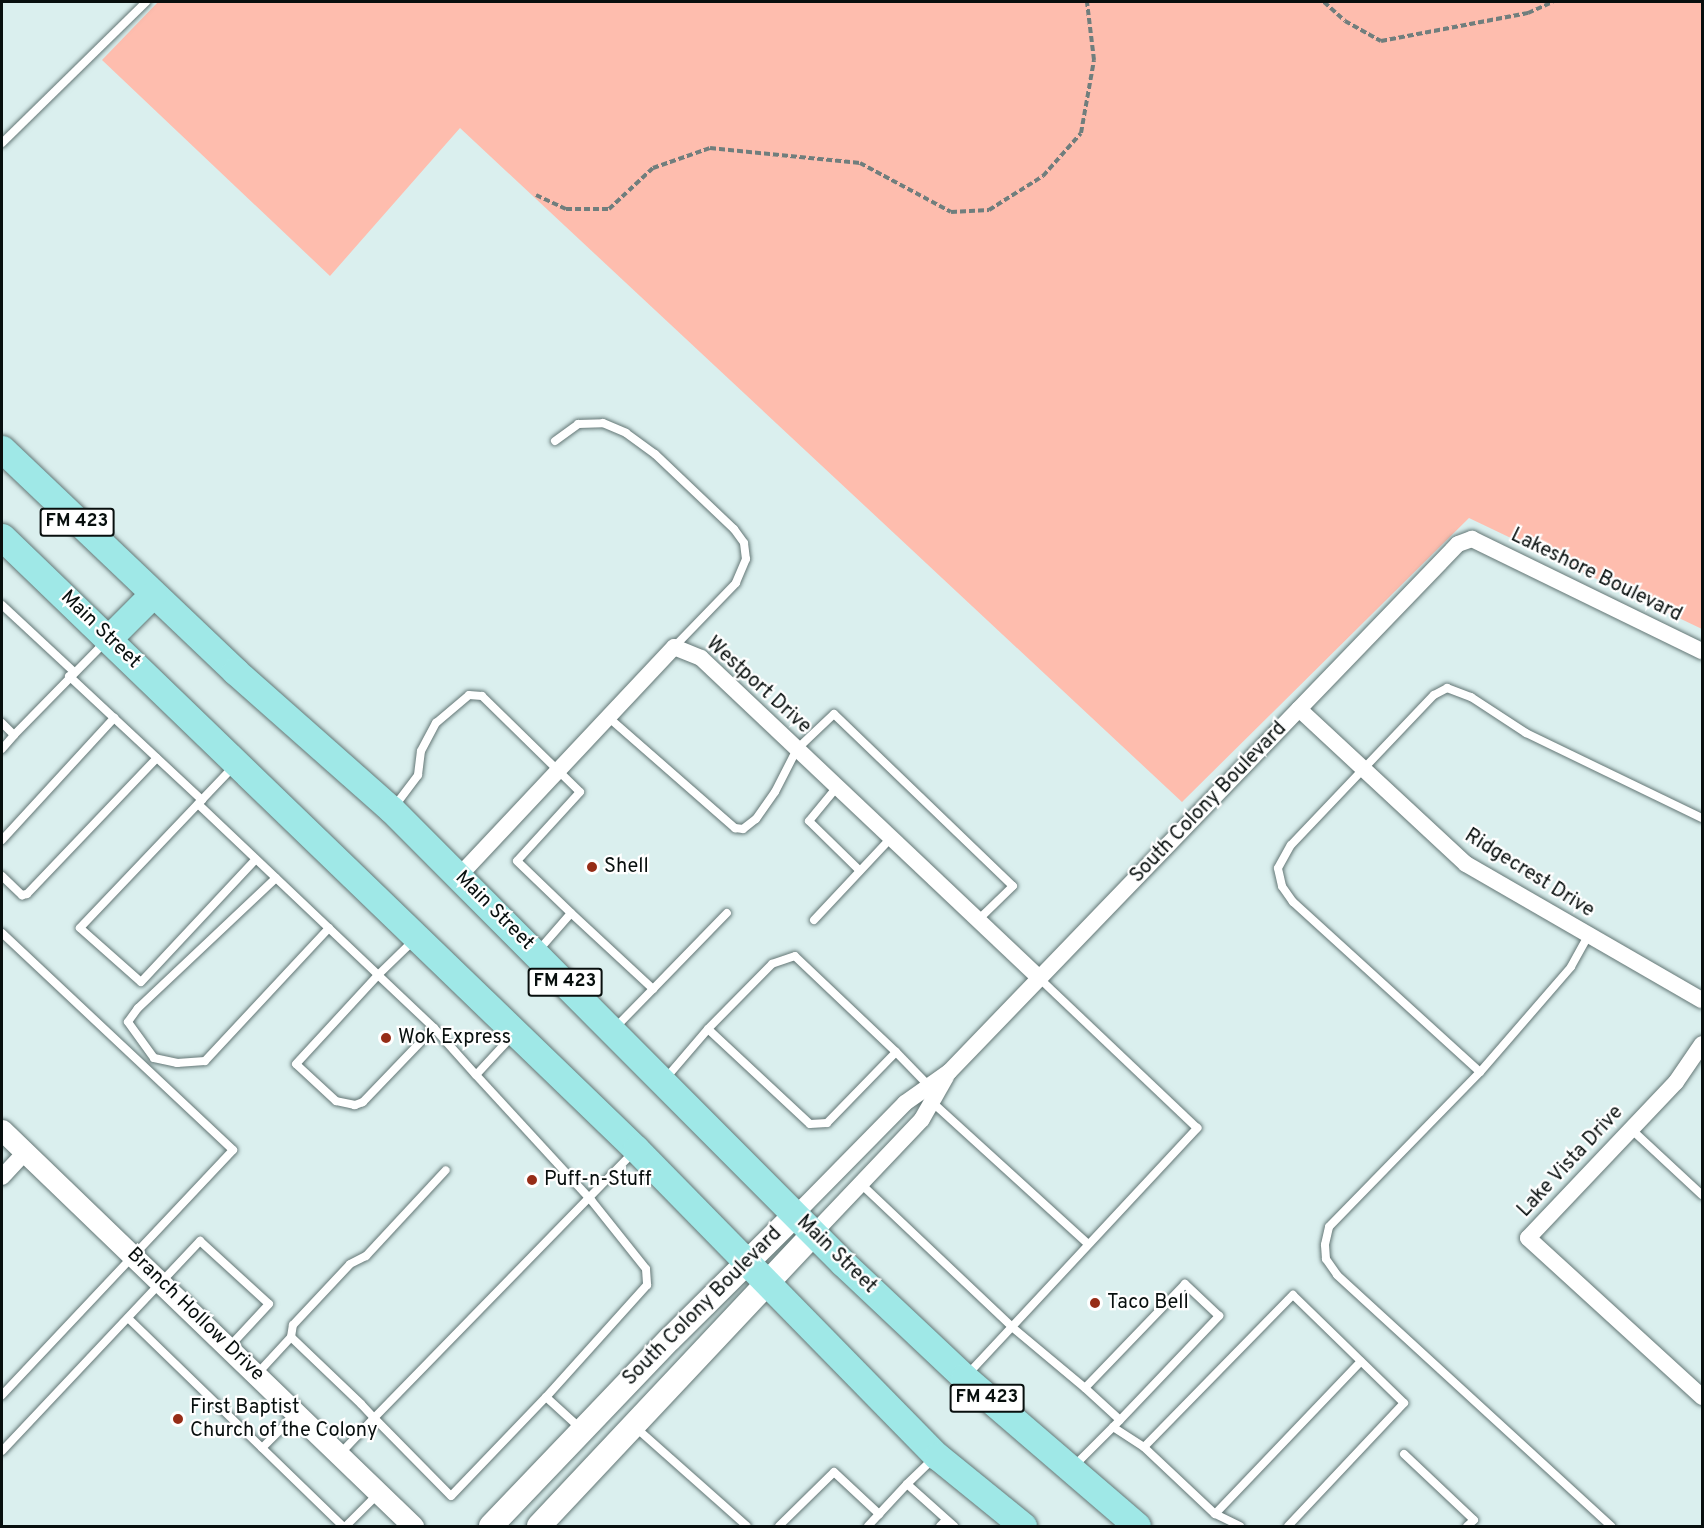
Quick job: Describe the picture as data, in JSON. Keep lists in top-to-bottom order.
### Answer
{
  "streets": {
    "main road": ["FM 423", "Main Street", "South Colony Boulevard"],
    "street": [
      "Lakeshore Boulevard",
      "Westport Drive",
      "Ridgecrest Drive",
      "Lake Vista Drive",
      "Branch Hollow Drive"
    ]
  },
  "crossings": [
    ["Lakeshore Boulevard", "South Colony Boulevard"],
    ["Main Street", "Westport Drive"],
    ["Main Street", "South Colony Boulevard"],
    ["Westport Drive", "South Colony Boulevard"],
    ["South Colony Boulevard", "Ridgecrest Drive"]
  ],
  "places": [
    "Shell",
    "Wok Express",
    "Puff-n-Stuff",
    "Taco Bell",
    "First Baptist Church of the Colony"
  ]
}
